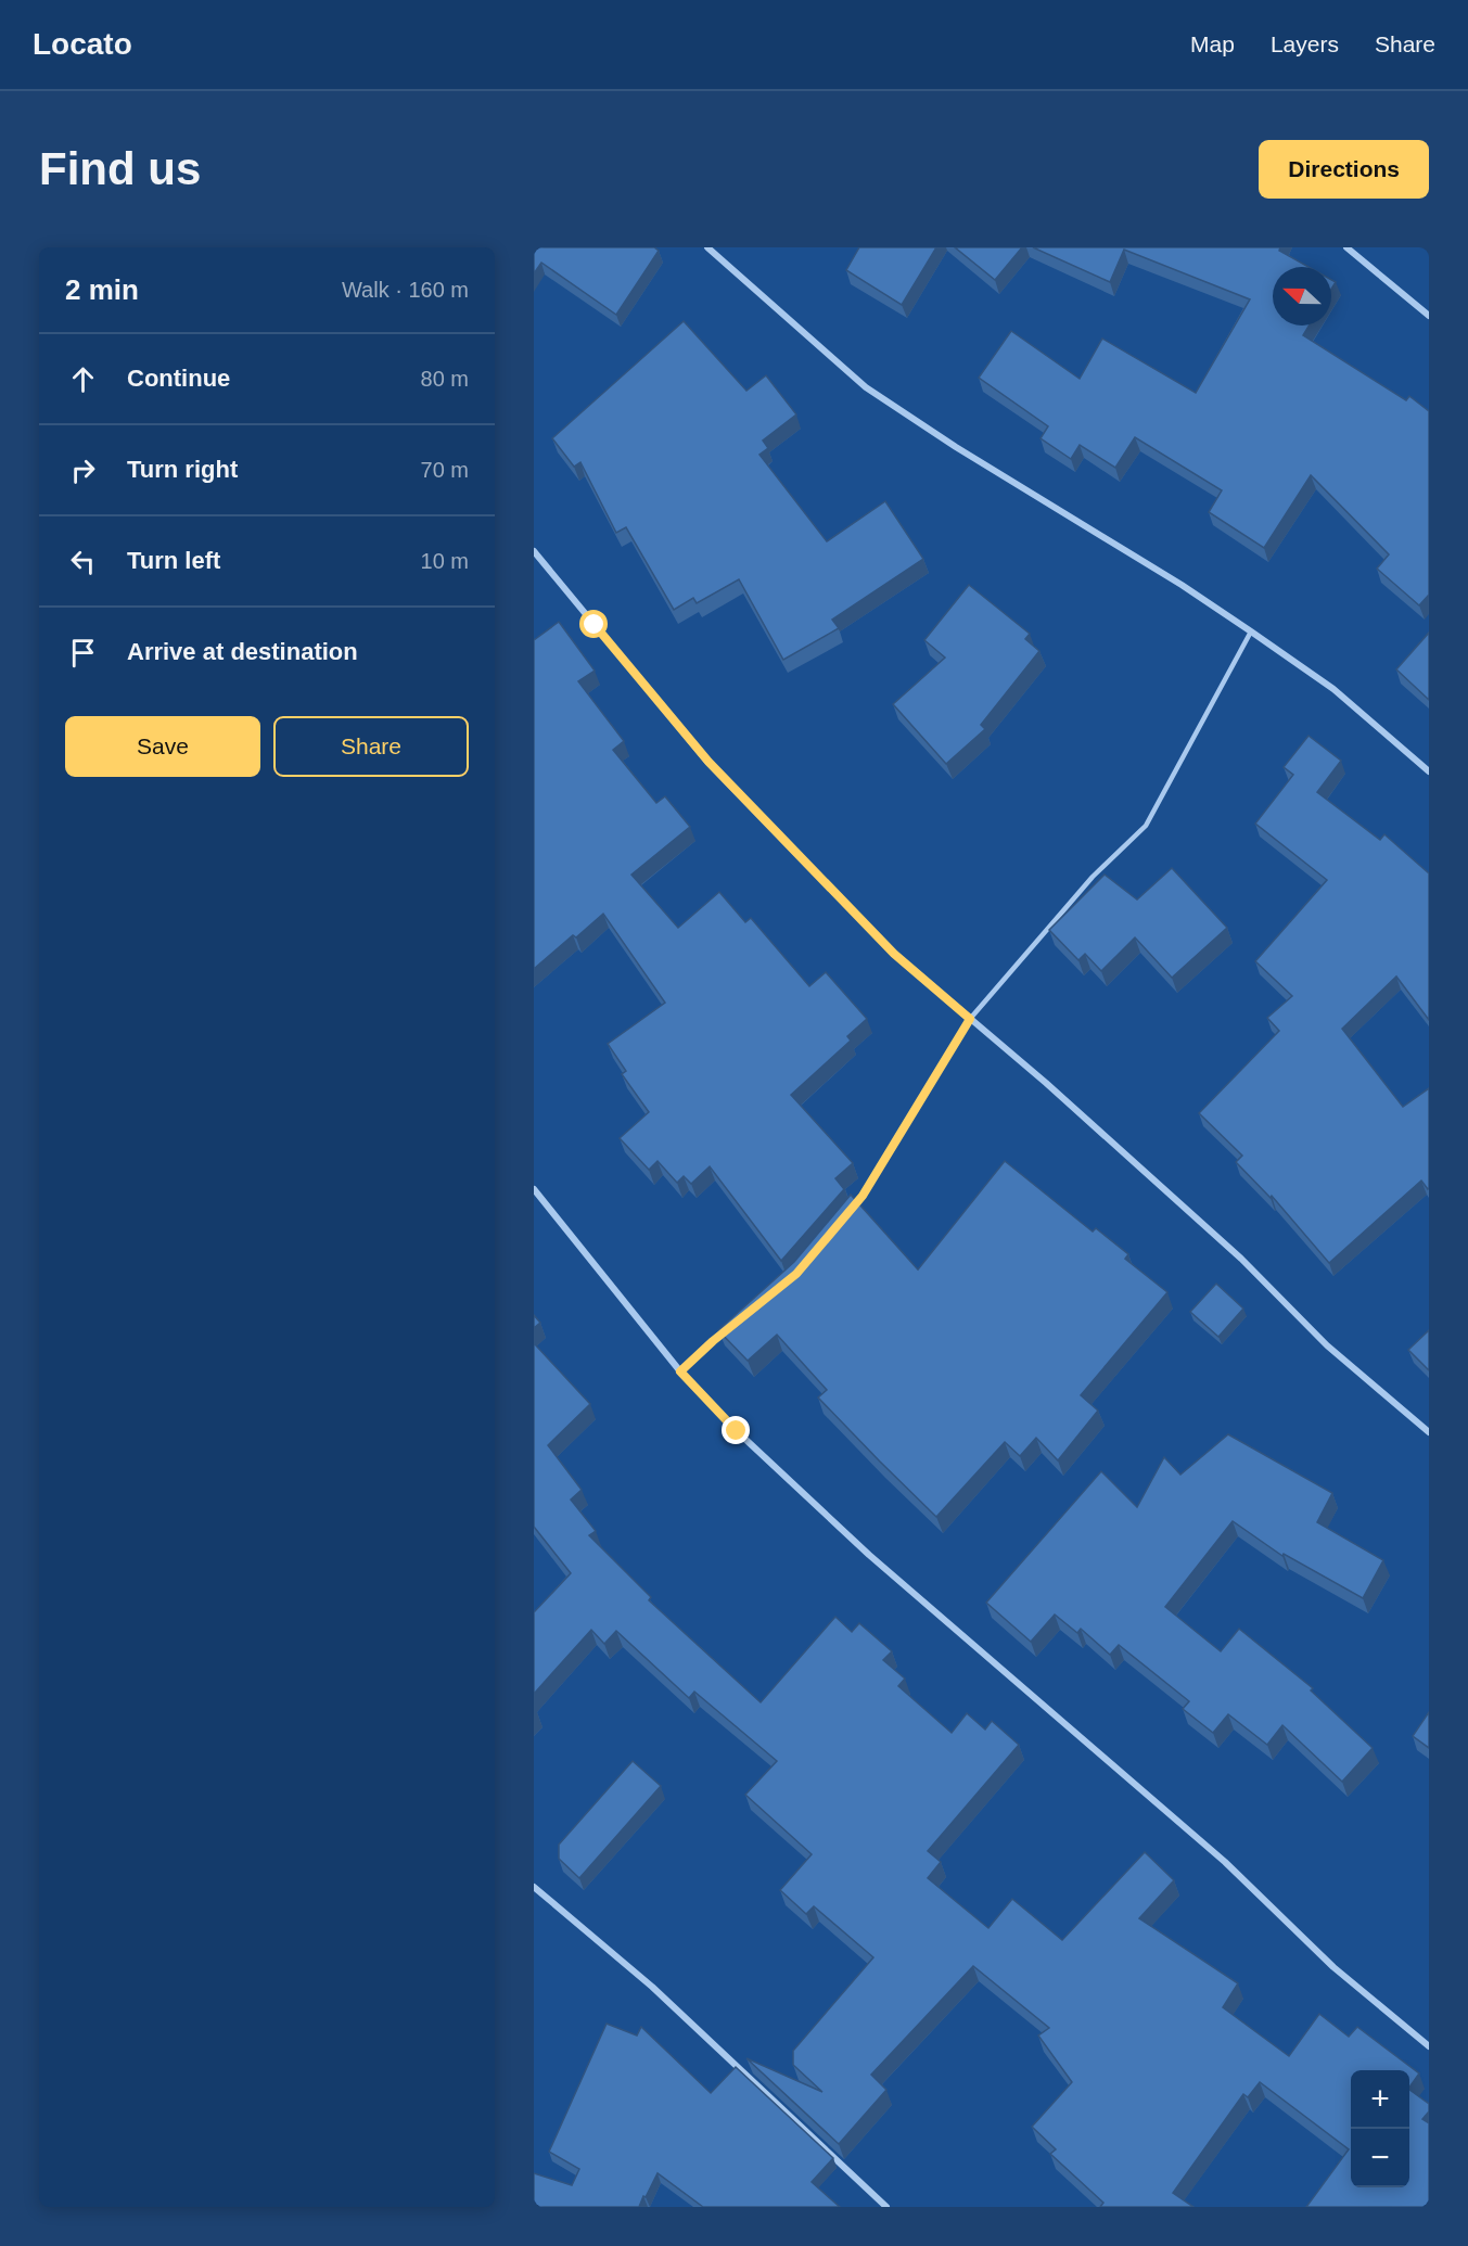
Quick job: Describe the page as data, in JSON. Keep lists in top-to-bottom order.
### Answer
{
  "north": "left",
  "page": {
    "header": "Locato",
    "nav": ["Map", "Layers", "Share"],
    "buttons": [
      "Directions",
      ["Save", "Share"]
    ],
    "title": "Find us",
    "heading": ["2 min", "Walk · 160 m"],
    "list": [
      ["Continue", "80 m"],
      ["Turn right", "70 m"],
      ["Turn left", "10 m"],
      "Arrive at destination"
    ],
    "map_buttons": ["+", "−"]
  }
}
